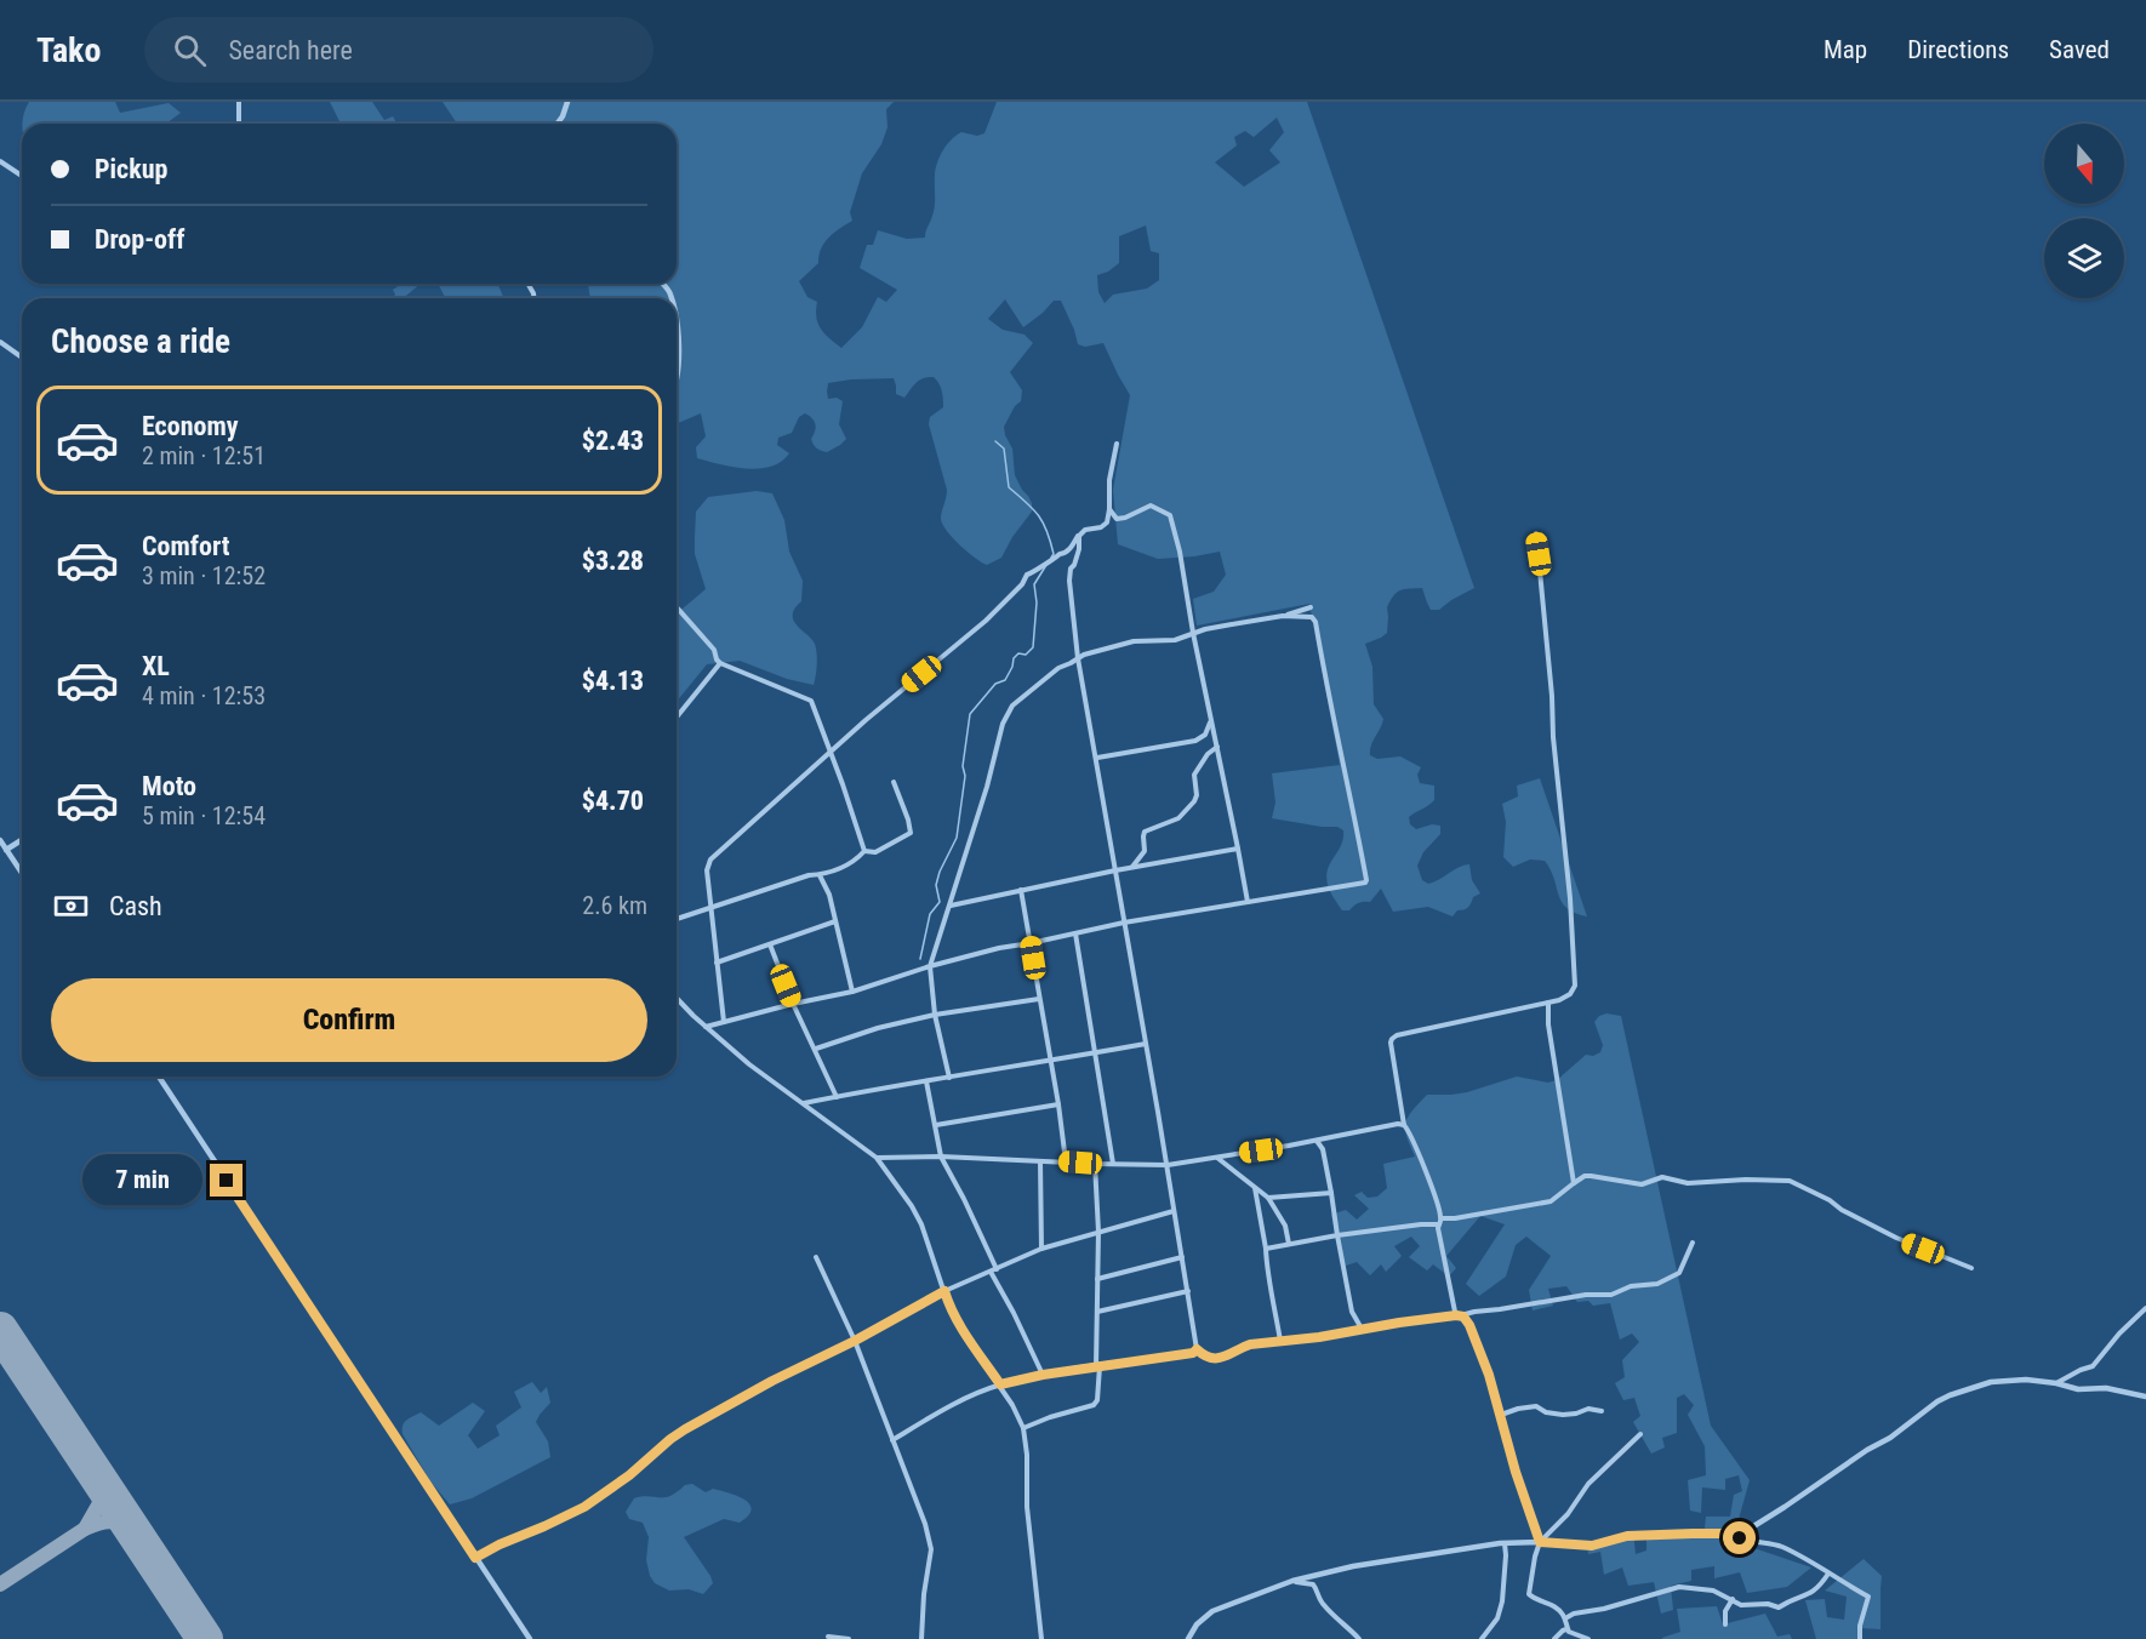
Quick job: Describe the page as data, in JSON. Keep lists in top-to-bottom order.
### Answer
{
  "north": "bottom",
  "page": {
    "header": "Tako",
    "search": "Search here",
    "nav": ["Map", "Directions", "Saved"],
    "banner": ["Pickup", "Drop-off"],
    "heading": "Choose a ride",
    "list": [
      {
        "name": "Economy",
        "note": "2 min · 12:51",
        "value": "$2.43"
      },
      {
        "name": "Comfort",
        "note": "3 min · 12:52",
        "value": "$3.28"
      },
      {
        "name": "XL",
        "note": "4 min · 12:53",
        "value": "$4.13"
      },
      {
        "name": "Moto",
        "note": "5 min · 12:54",
        "value": "$4.70"
      }
    ],
    "pay": ["Cash", "2.6 km"],
    "buttons": "Confirm",
    "bubble": "7 min"
  }
}
